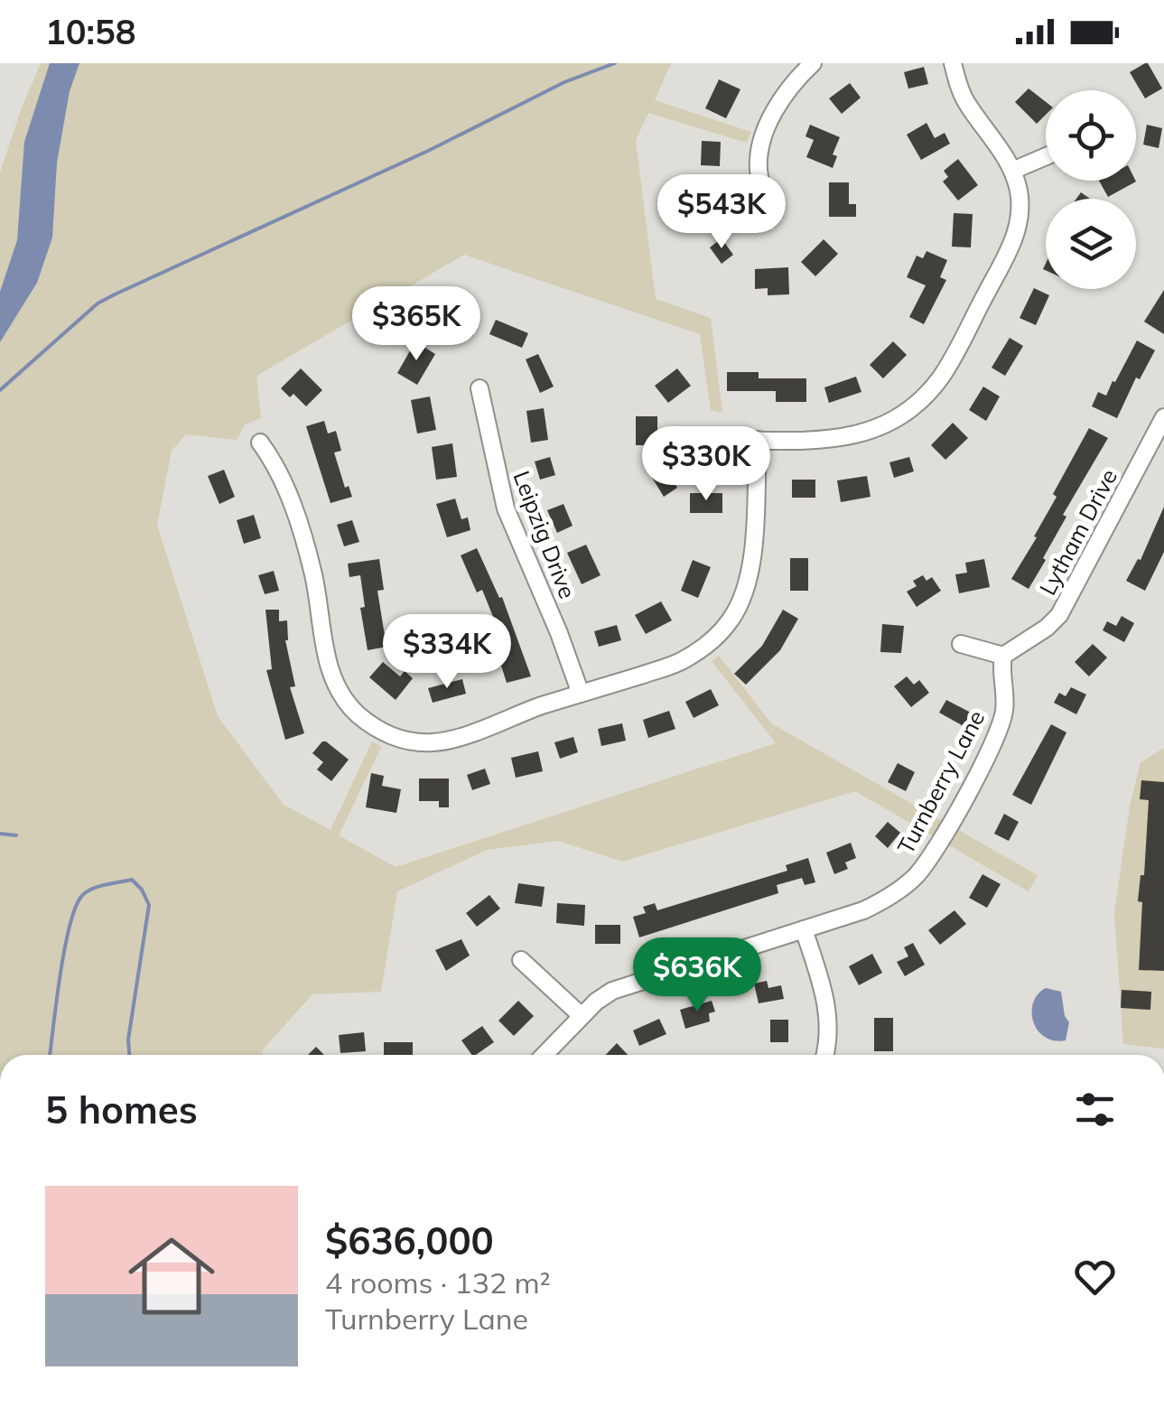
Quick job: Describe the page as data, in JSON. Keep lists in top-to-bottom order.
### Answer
{
  "streets": {
    "street": ["Lytham Drive", "Leipzig Drive", "Turnberry Lane"]
  },
  "crossings": [
    ["Lytham Drive", "Turnberry Lane"]
  ],
  "page": {
    "status": "10:58",
    "price": [
      "$543K",
      "$365K",
      "$330K",
      "$334K",
      "$636K"
    ],
    "heading": "5 homes",
    "list": [
      {
        "name": "$636,000",
        "note": "4 rooms · 132 m² · Turnberry Lane"
      }
    ]
  }
}
